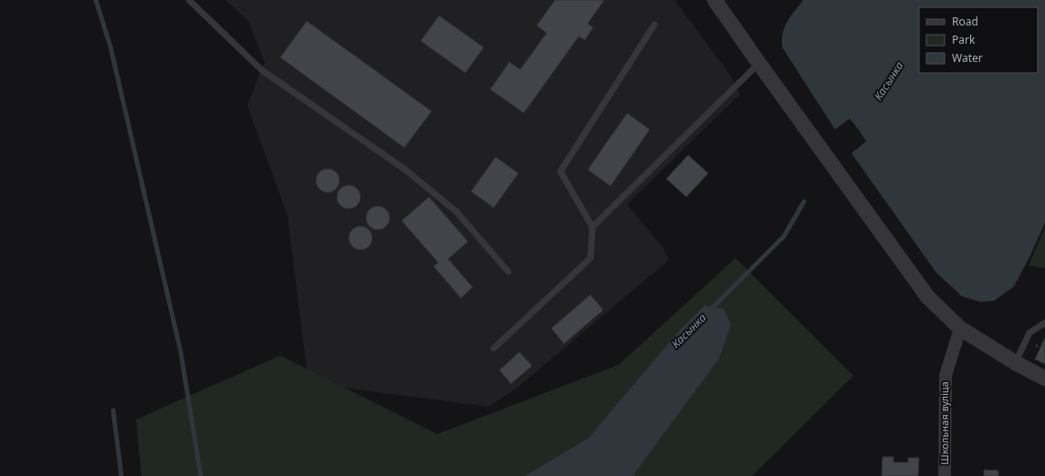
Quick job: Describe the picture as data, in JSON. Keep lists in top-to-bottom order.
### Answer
{
  "streets": {
    "street": ["Школьная вуліца"]
  },
  "water": ["Касынка"],
  "legend": ["Road", "Park", "Water"]
}
